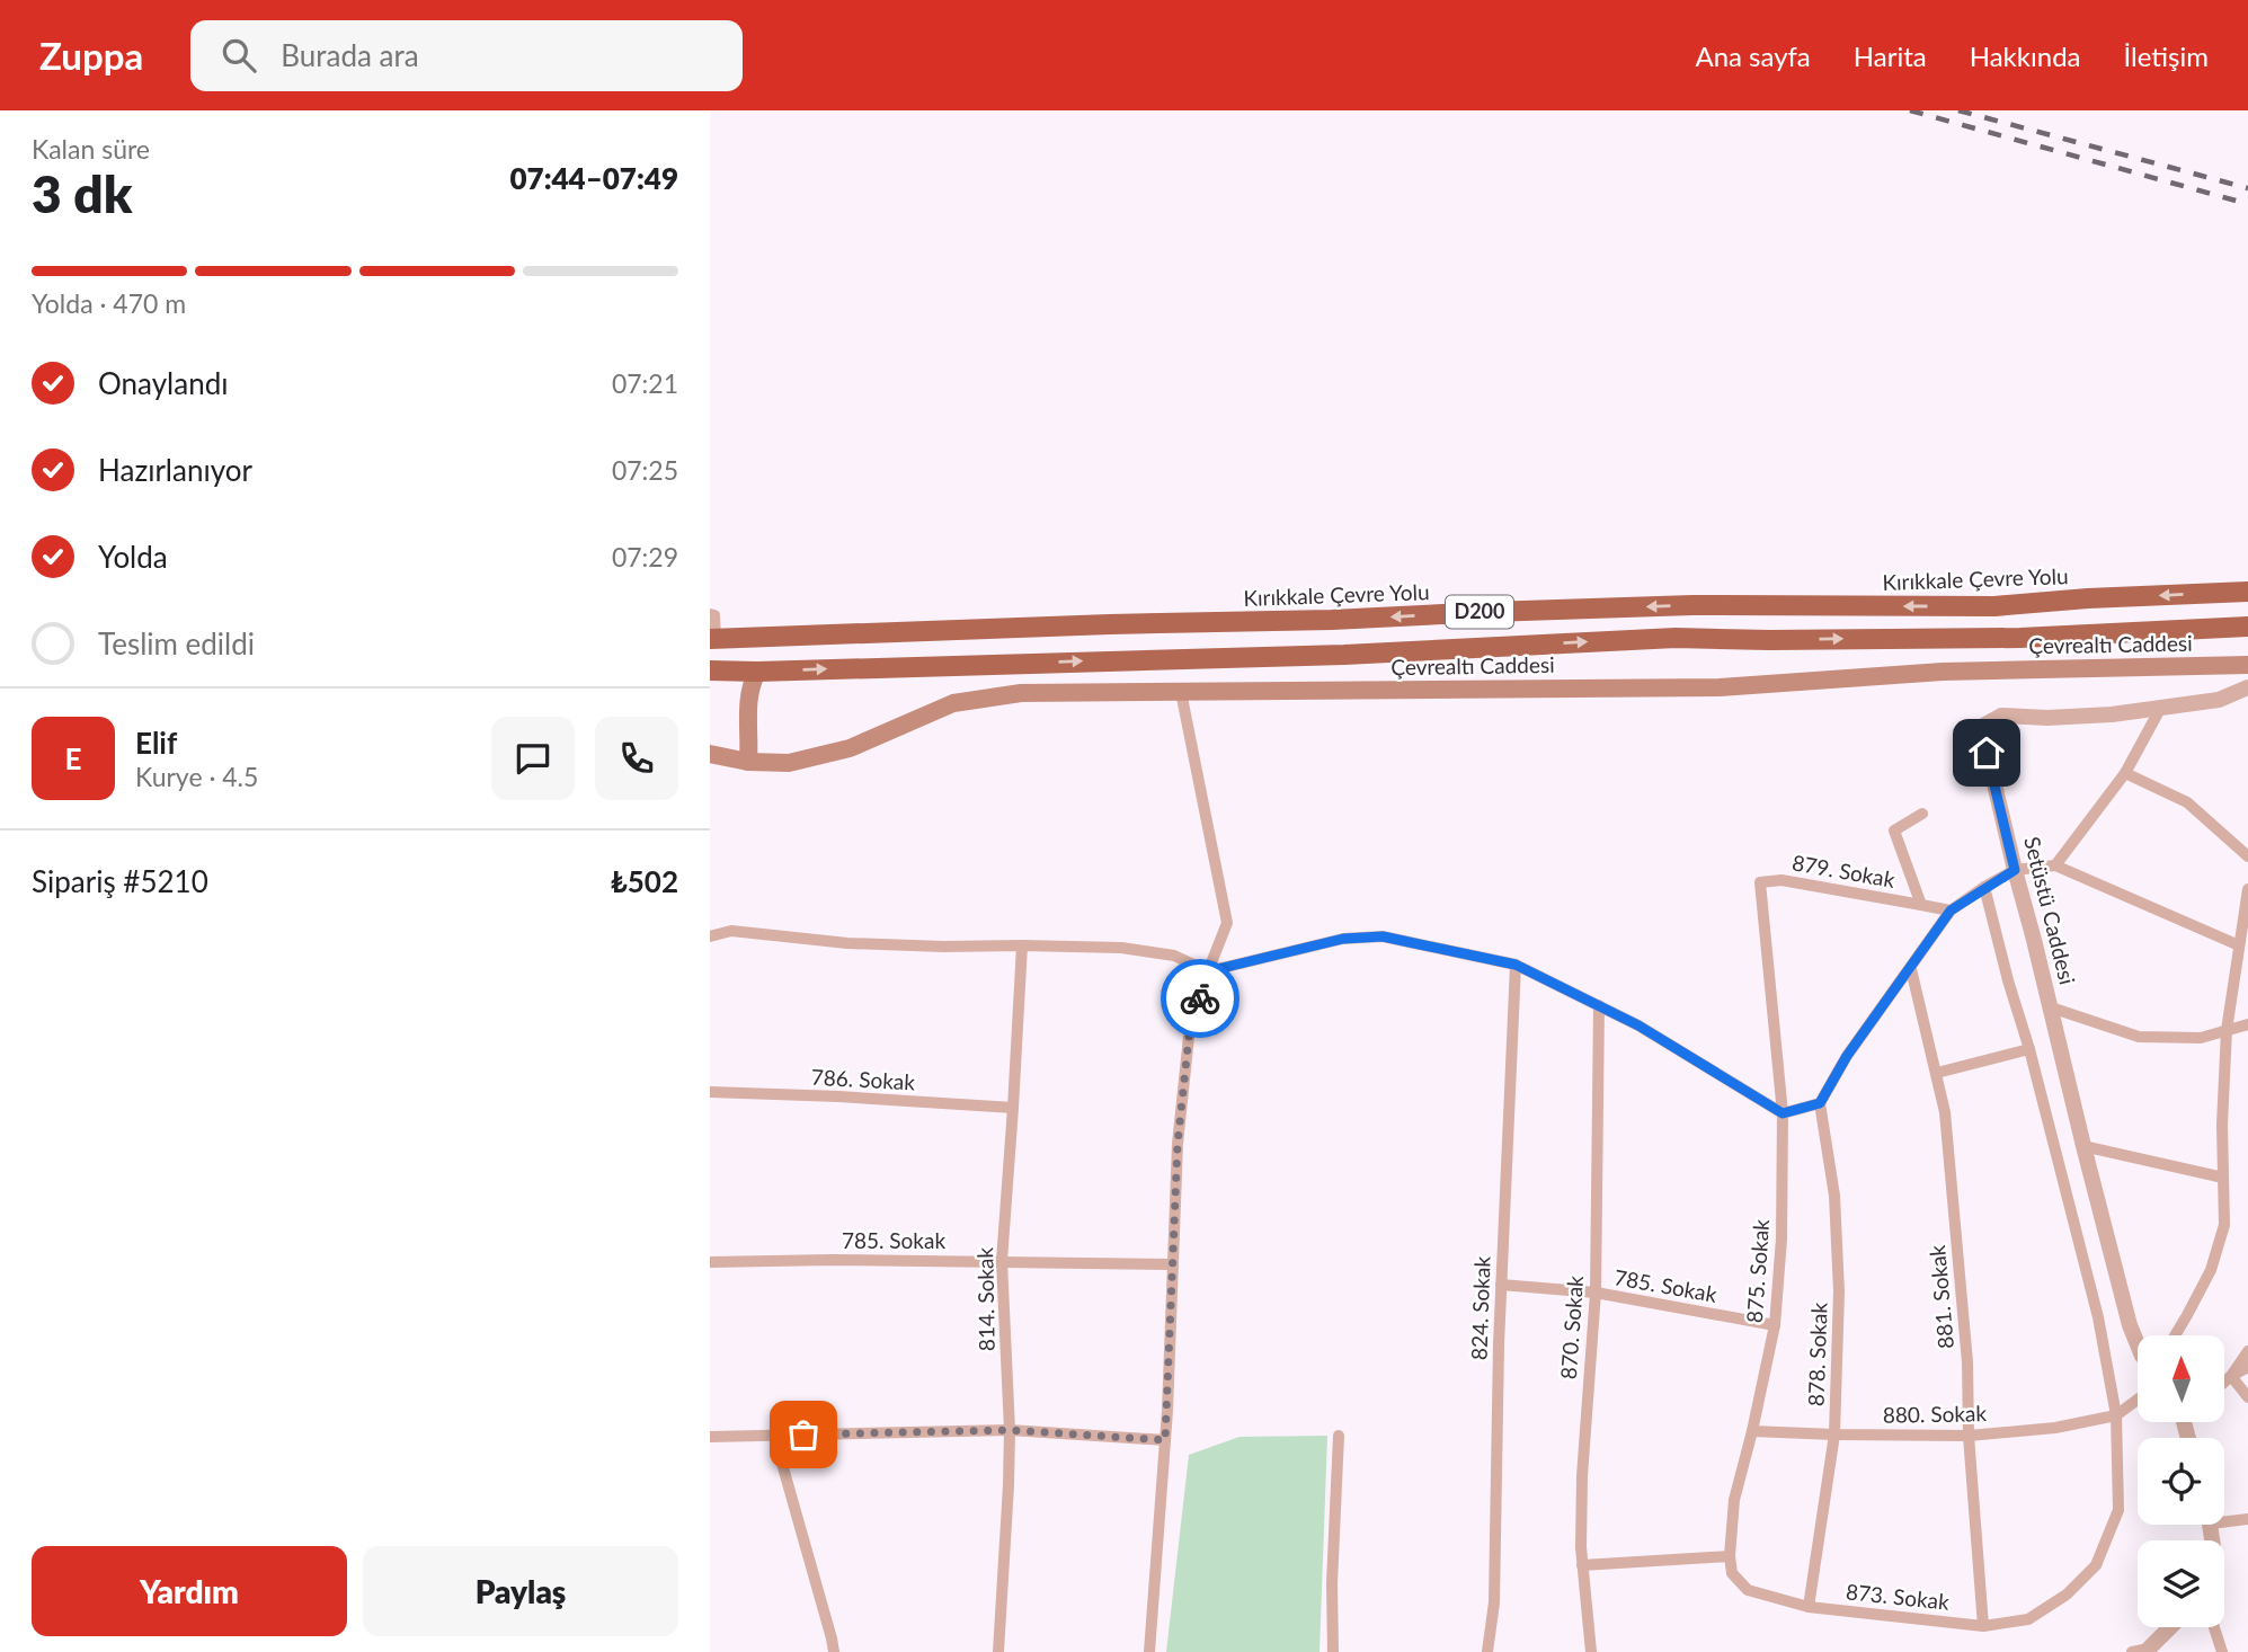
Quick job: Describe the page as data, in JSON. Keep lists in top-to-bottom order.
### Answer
{
  "streets": {
    "highway": ["Kırıkkale Çevre Yolu", "D200"],
    "main road": ["Çevrealtı Caddesi"],
    "street": [
      "879. Sokak",
      "Setüstü Caddesi",
      "786. Sokak",
      "785. Sokak",
      "875. Sokak",
      "881. Sokak",
      "814. Sokak",
      "824. Sokak",
      "870. Sokak",
      "878. Sokak",
      "880. Sokak",
      "873. Sokak"
    ]
  },
  "crossings": [
    ["879. Sokak", "875. Sokak"],
    ["786. Sokak", "814. Sokak"],
    ["785. Sokak", "875. Sokak"],
    ["785. Sokak", "814. Sokak"],
    ["785. Sokak", "824. Sokak"],
    ["785. Sokak", "870. Sokak"],
    ["875. Sokak", "880. Sokak"],
    ["881. Sokak", "880. Sokak"],
    ["881. Sokak", "873. Sokak"],
    ["878. Sokak", "880. Sokak"],
    ["878. Sokak", "873. Sokak"],
    ["880. Sokak", "873. Sokak"]
  ],
  "north": "top",
  "page": {
    "header": "Zuppa",
    "search": "Burada ara",
    "nav": [
      "Ana sayfa",
      "Harita",
      "Hakkında",
      "İletişim"
    ],
    "heading": ["3 dk", "Kalan süre", "07:44–07:49"],
    "panel": [
      "Elif",
      "Kurye · 4.5",
      "Sipariş #5210",
      "₺502"
    ],
    "bar": "Yolda · 470 m",
    "list": [
      ["Onaylandı", "07:21"],
      ["Hazırlanıyor", "07:25"],
      ["Yolda", "07:29"],
      "Teslim edildi"
    ],
    "round": "E",
    "buttons": ["Yardım", "Paylaş"]
  }
}
